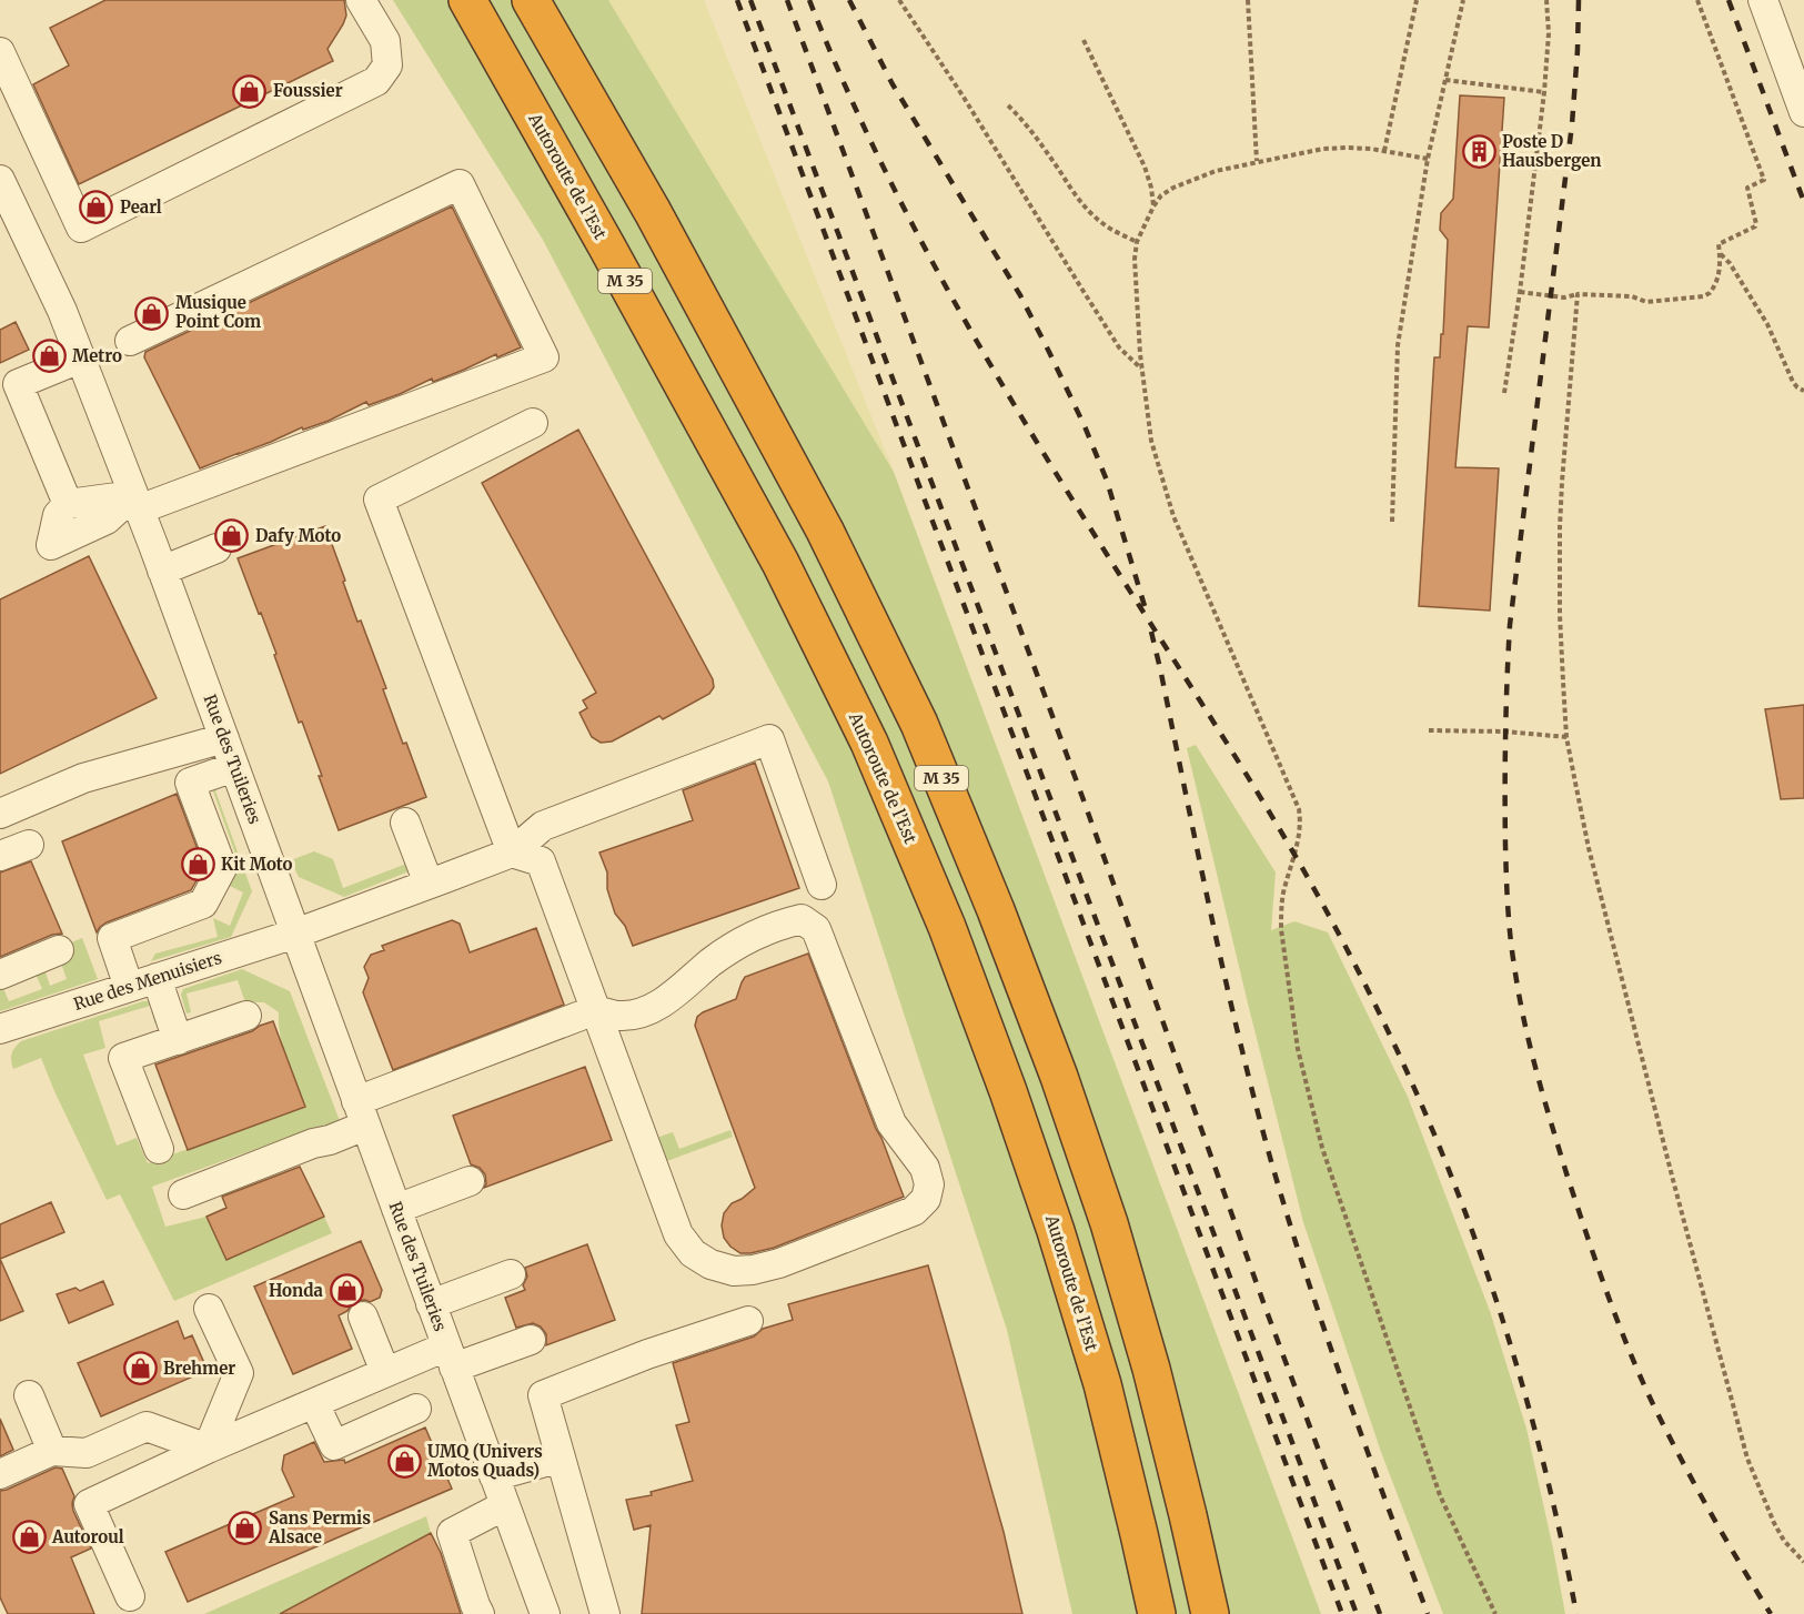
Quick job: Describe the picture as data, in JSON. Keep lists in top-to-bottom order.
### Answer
{
  "streets": {
    "highway": ["Autoroute de l’Est", "M 35"],
    "street": ["Rue des Tuileries", "Rue des Menuisiers"]
  },
  "crossings": [
    ["Rue des Tuileries", "Rue des Menuisiers"]
  ],
  "places": {
    "shop": [
      "Foussier",
      "Pearl",
      "Musique Point Com",
      "Metro",
      "Dafy Moto",
      "Kit Moto",
      "Honda",
      "Brehmer",
      "UMQ (Univers Motos Quads)",
      "Sans Permis Alsace",
      "Autoroul"
    ],
    "building": ["Poste D Hausbergen"]
  }
}
